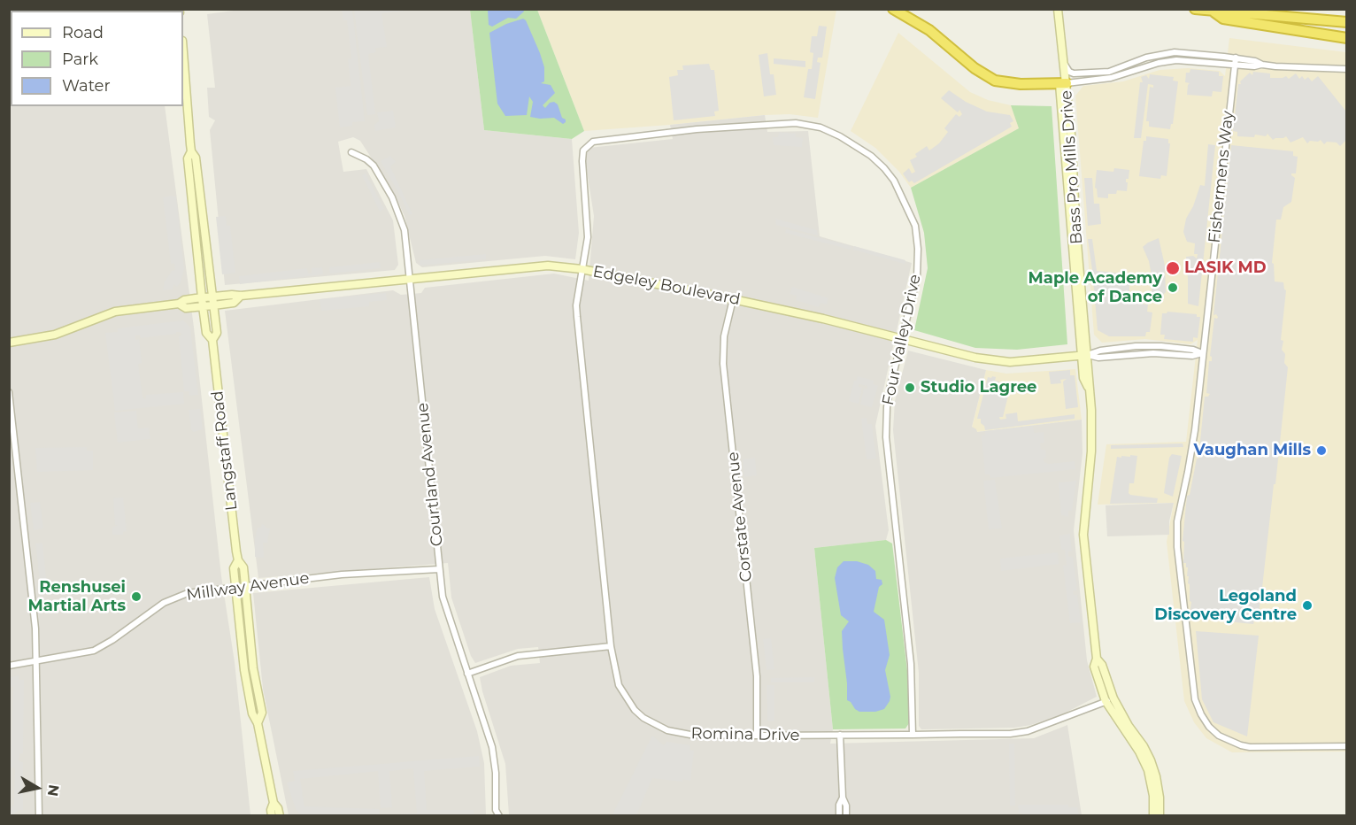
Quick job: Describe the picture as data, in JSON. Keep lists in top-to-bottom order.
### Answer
{
  "streets": {
    "street": [
      "Bass Pro Mills Drive",
      "Fishermens Way",
      "Edgeley Boulevard",
      "Four Valley Drive",
      "Langstaff Road",
      "Courtland Avenue",
      "Corstate Avenue",
      "Millway Avenue",
      "Romina Drive"
    ]
  },
  "crossings": [
    ["Bass Pro Mills Drive", "Edgeley Boulevard"],
    ["Bass Pro Mills Drive", "Romina Drive"],
    ["Edgeley Boulevard", "Four Valley Drive"],
    ["Edgeley Boulevard", "Langstaff Road"],
    ["Edgeley Boulevard", "Courtland Avenue"],
    ["Edgeley Boulevard", "Corstate Avenue"],
    ["Edgeley Boulevard", "Romina Drive"],
    ["Four Valley Drive", "Romina Drive"],
    ["Langstaff Road", "Millway Avenue"],
    ["Courtland Avenue", "Millway Avenue"],
    ["Corstate Avenue", "Romina Drive"]
  ],
  "places": [
    "LASIK MD",
    "Maple Academy of Dance",
    "Studio Lagree",
    "Vaughan Mills",
    "Renshusei Martial Arts",
    "Legoland Discovery Centre"
  ],
  "legend": ["Road", "Park", "Water"],
  "north": "right"
}
